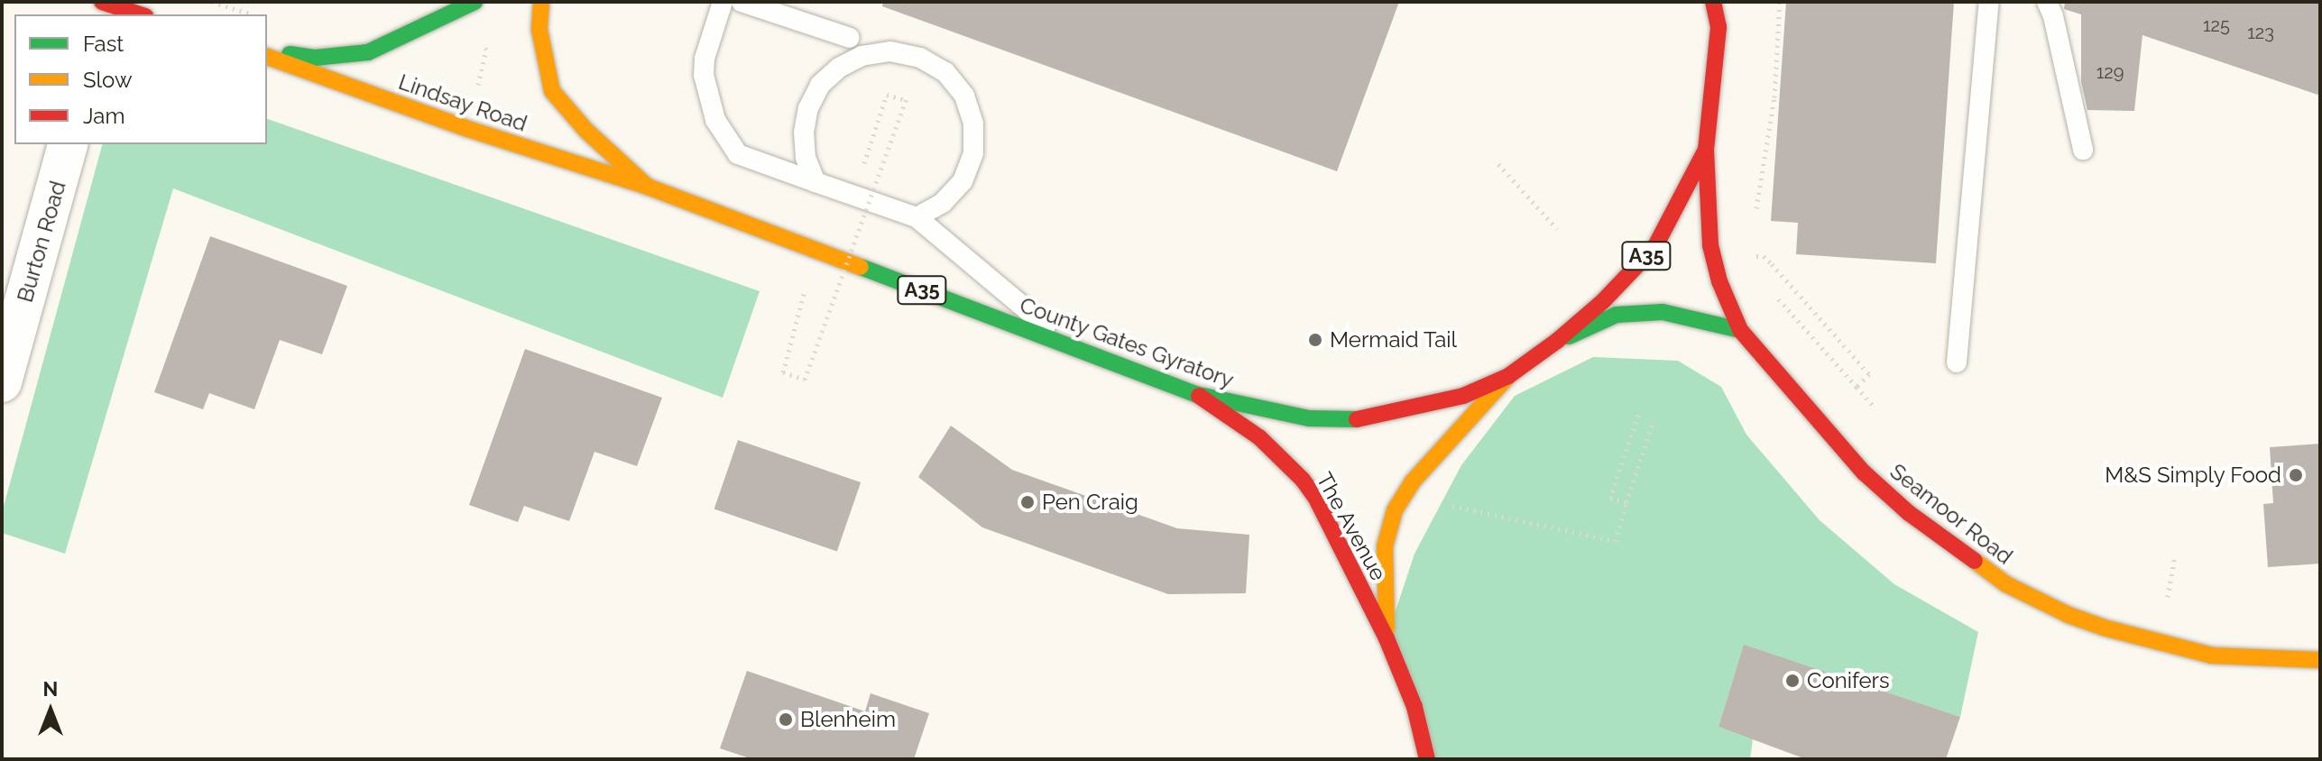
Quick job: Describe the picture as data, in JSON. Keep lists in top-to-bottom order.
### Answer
{
  "streets": {
    "main road": [
      "Lindsay Road",
      "A35",
      "County Gates Gyratory",
      "Seamoor Road",
      "The Avenue"
    ],
    "street": ["Burton Road"]
  },
  "crossings": [
    ["Lindsay Road", "County Gates Gyratory"],
    ["County Gates Gyratory", "Seamoor Road"],
    ["County Gates Gyratory", "The Avenue"]
  ],
  "places": [
    "Mermaid Tail",
    "M&S Simply Food",
    "Pen Craig",
    "Conifers",
    "Blenheim"
  ],
  "house_numbers": ["125", "123", "129"],
  "legend": ["Fast", "Slow", "Jam"],
  "north": "top"
}
